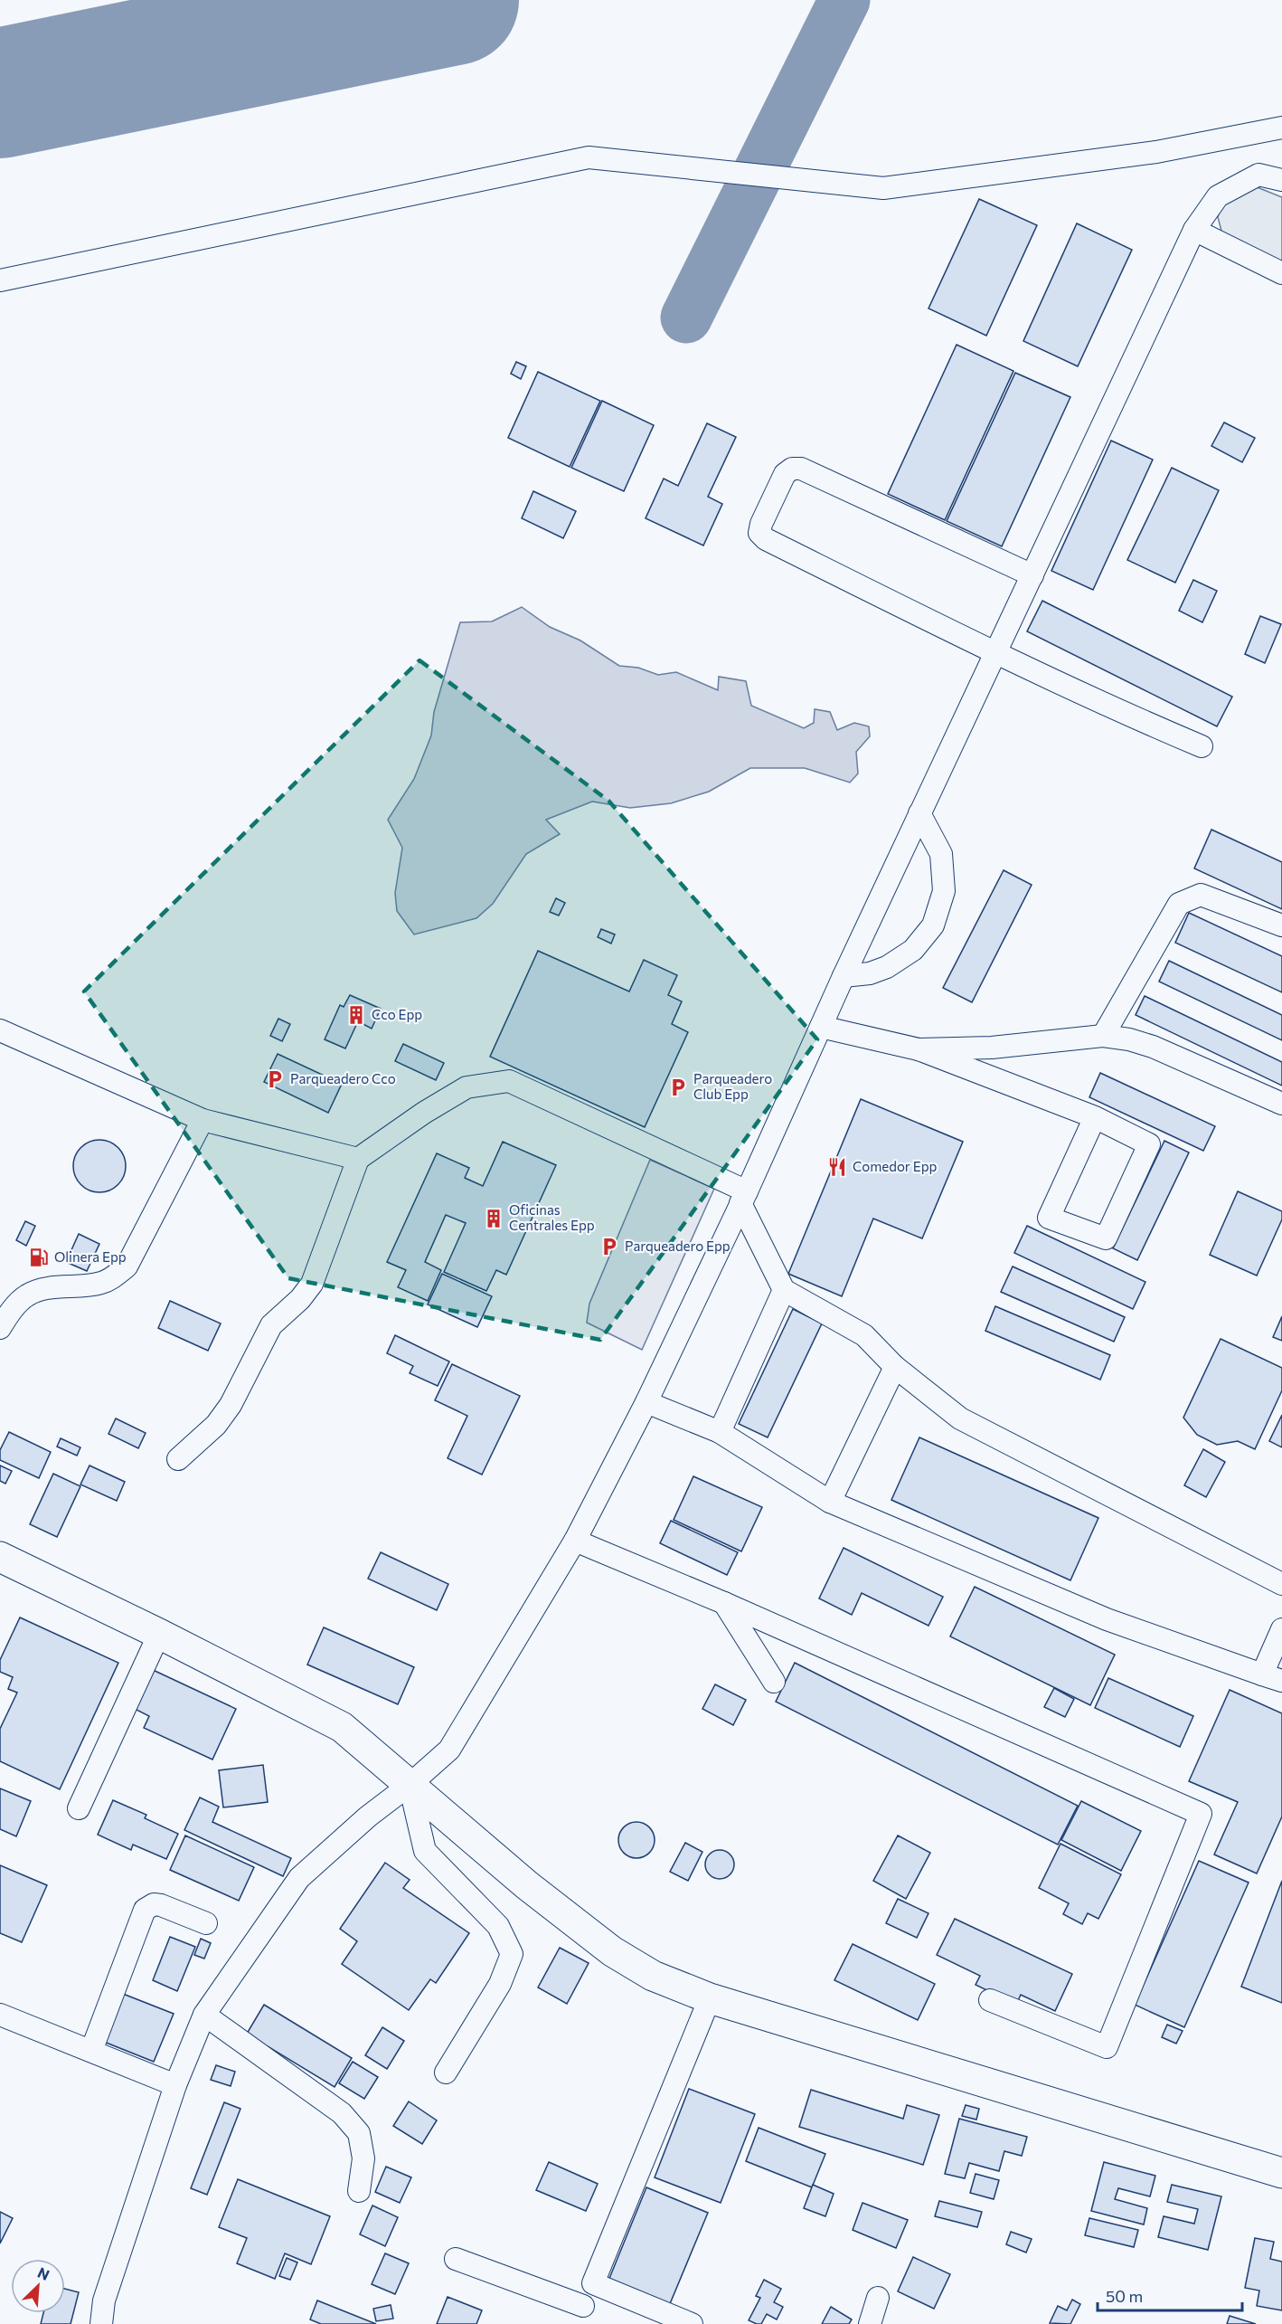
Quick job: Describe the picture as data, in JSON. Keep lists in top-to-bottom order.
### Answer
{
  "places": {
    "building": ["Cco Epp", "Oficinas Centrales Epp"],
    "parking": ["Parqueadero Cco", "Parqueadero Club Epp", "Parqueadero Epp"],
    "restaurant": ["Comedor Epp"],
    "fuel station": ["Olinera Epp"]
  },
  "scale_bar": "50 m",
  "north": "top right"
}
